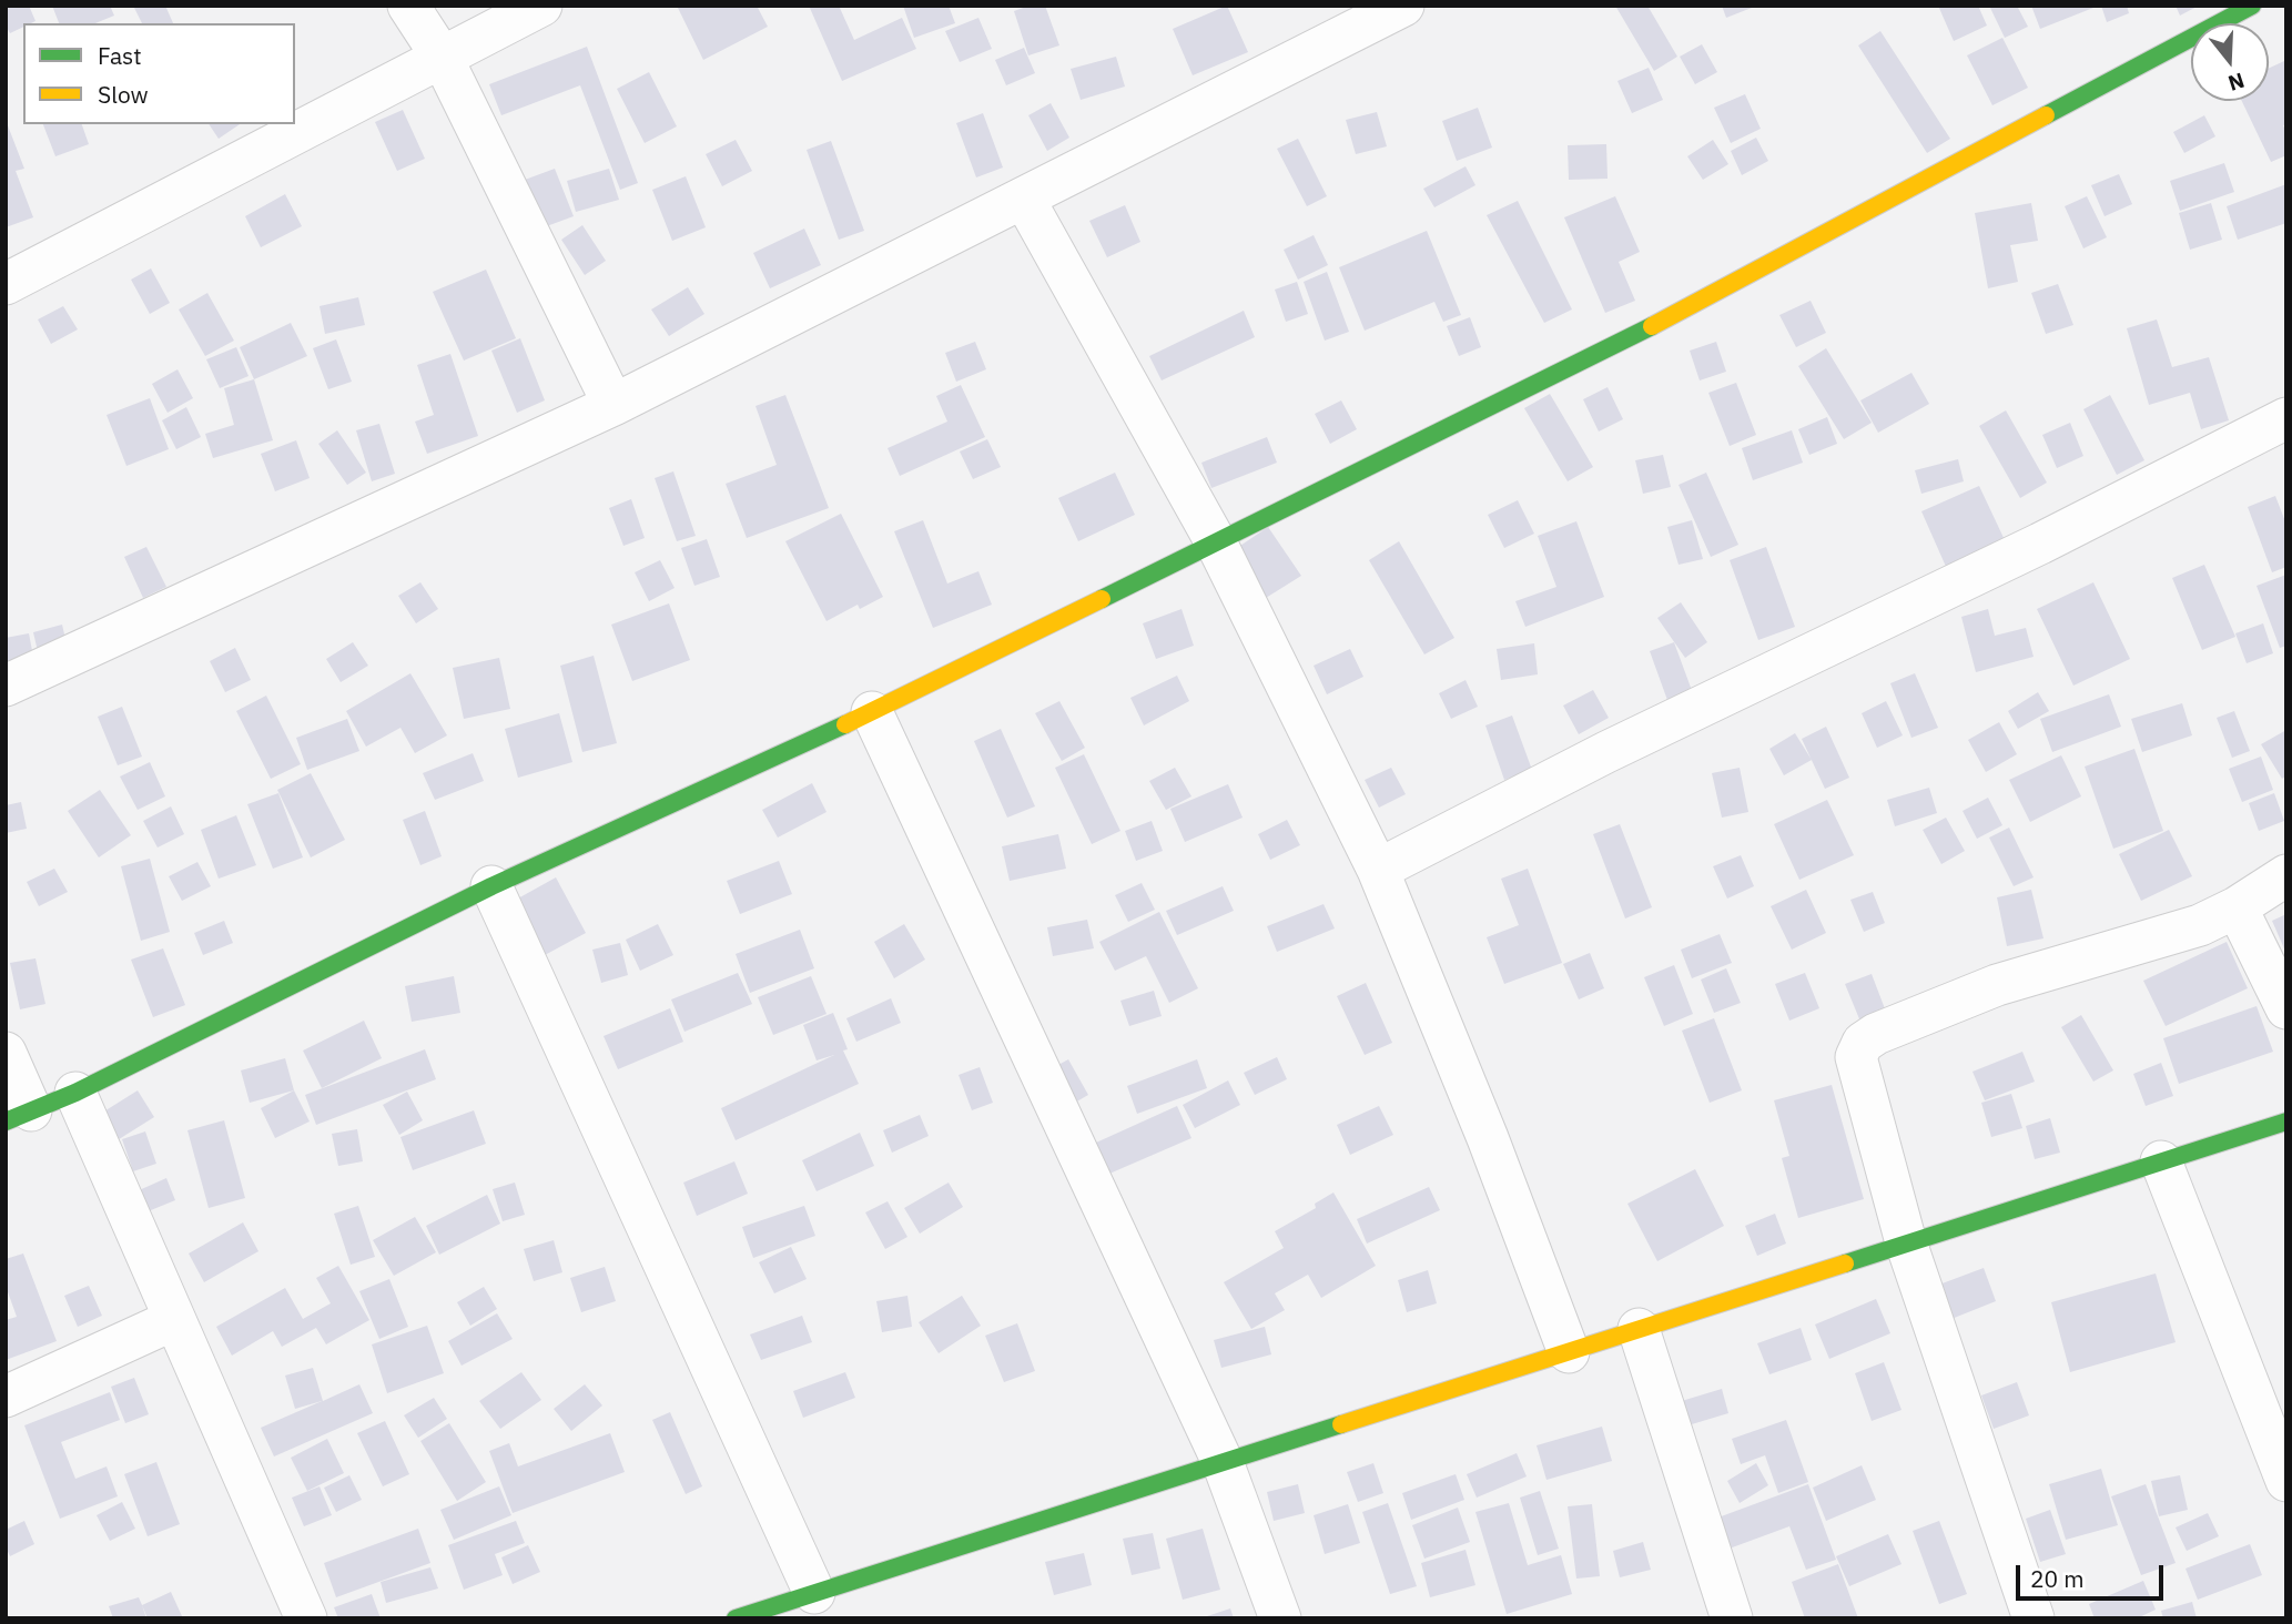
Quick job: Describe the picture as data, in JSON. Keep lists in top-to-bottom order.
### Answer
{
  "legend": ["Fast", "Slow"],
  "scale_bar": "20 m",
  "north": "bottom"
}
